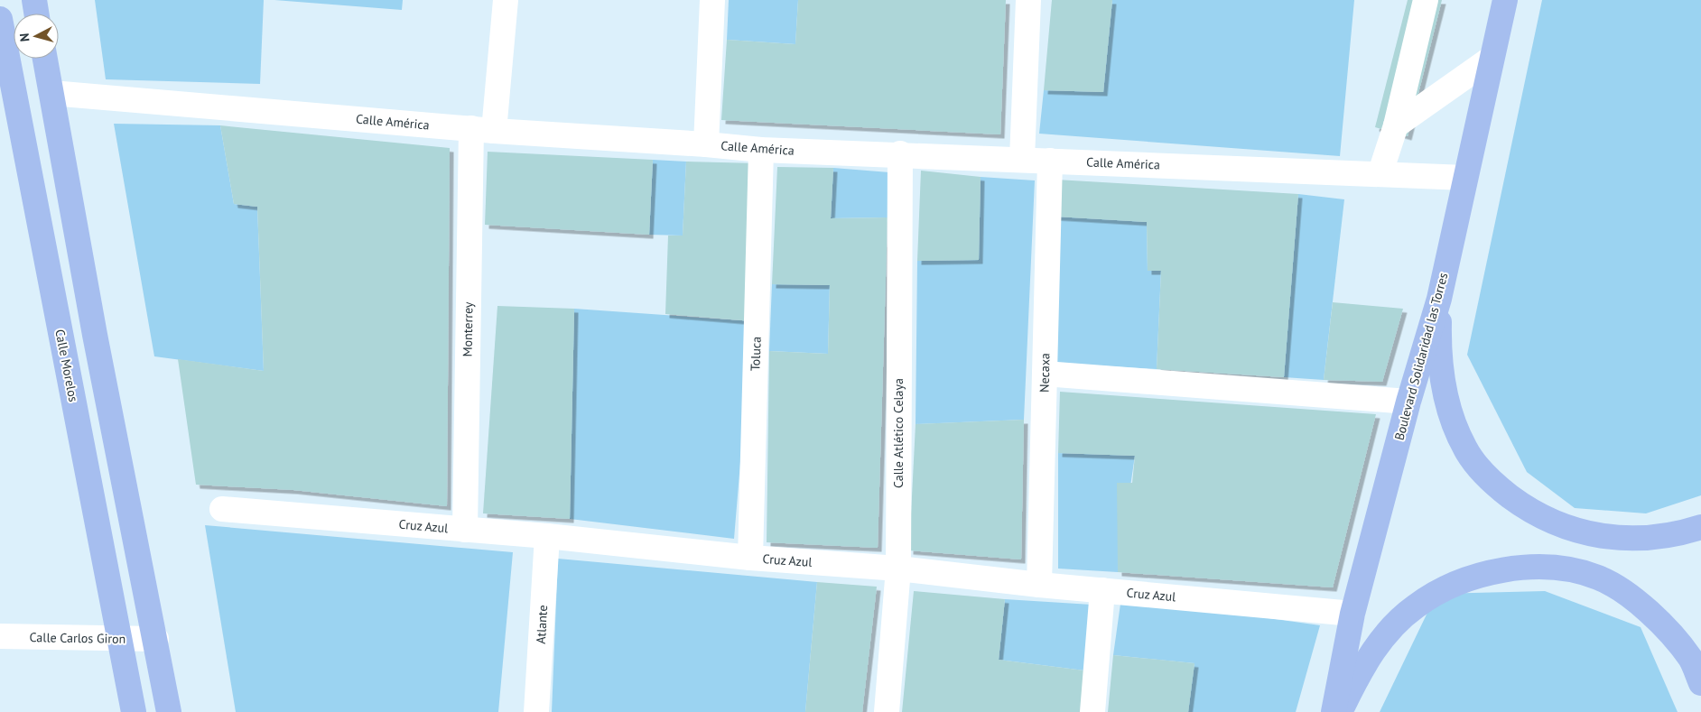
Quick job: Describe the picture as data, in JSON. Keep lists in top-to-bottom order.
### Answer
{
  "streets": {
    "main road": ["Boulevard Solidaridad las Torres", "Calle Morelos"],
    "street": [
      "Calle América",
      "Monterrey",
      "Toluca",
      "Necaxa",
      "Calle Atlético Celaya",
      "Cruz Azul",
      "Atlante",
      "Calle Carlos Giron"
    ]
  },
  "crossings": [
    ["Calle América", "Monterrey"],
    ["Calle América", "Toluca"],
    ["Calle América", "Boulevard Solidaridad las Torres"],
    ["Calle América", "Necaxa"],
    ["Calle América", "Calle Atlético Celaya"],
    ["Monterrey", "Cruz Azul"],
    ["Toluca", "Cruz Azul"],
    ["Boulevard Solidaridad las Torres", "Cruz Azul"],
    ["Calle Morelos", "Calle Carlos Giron"],
    ["Necaxa", "Cruz Azul"],
    ["Calle Atlético Celaya", "Cruz Azul"],
    ["Cruz Azul", "Atlante"]
  ],
  "north": "left"
}
